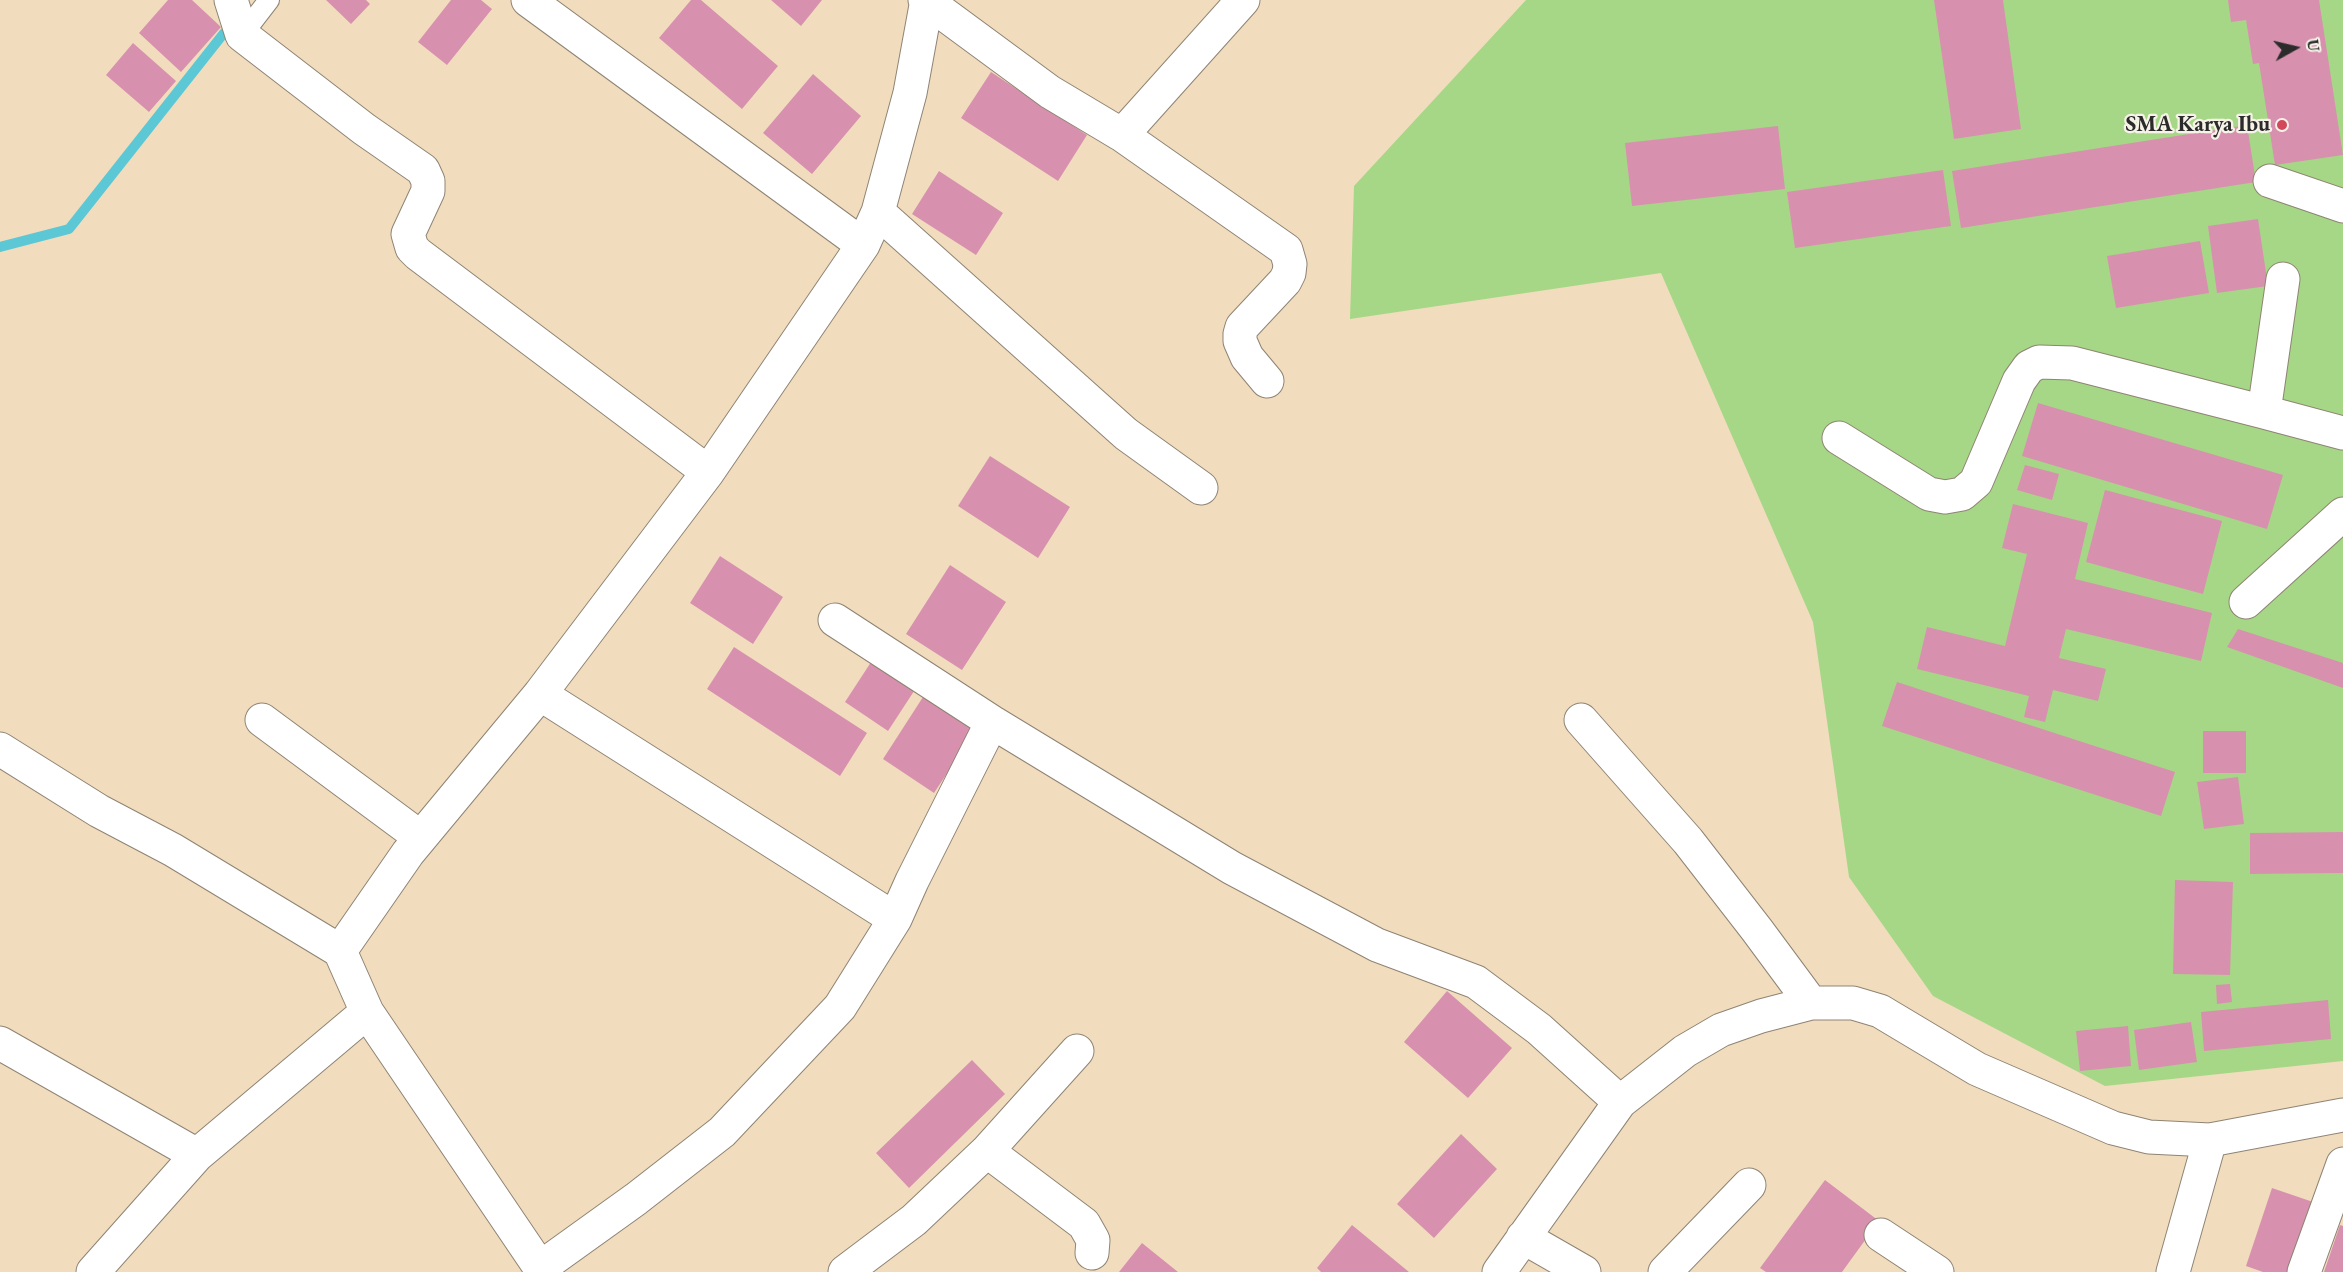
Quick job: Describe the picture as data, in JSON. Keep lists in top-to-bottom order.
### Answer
{
  "places": ["SMA Karya Ibu"],
  "north": "right"
}
